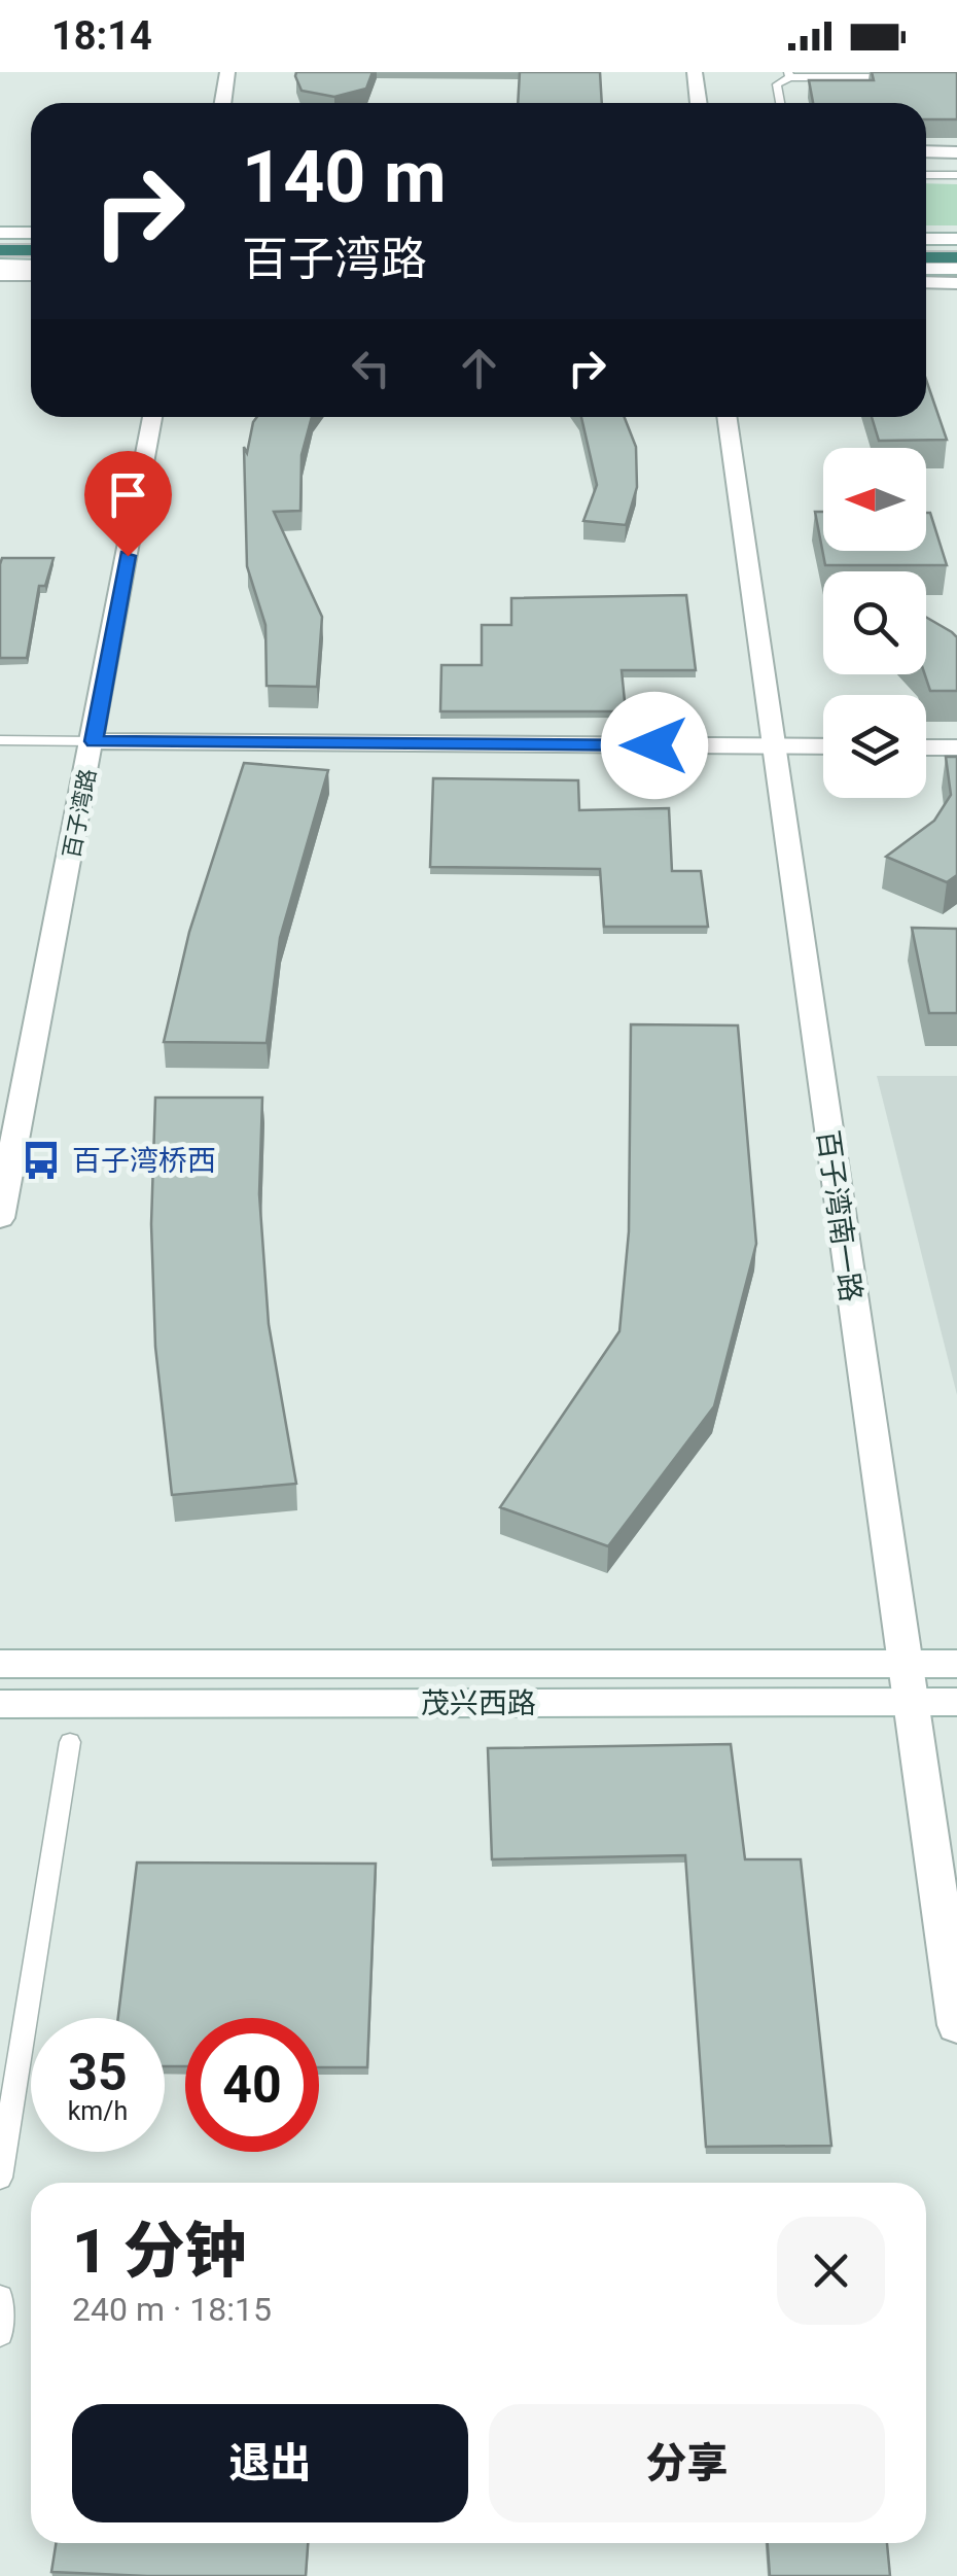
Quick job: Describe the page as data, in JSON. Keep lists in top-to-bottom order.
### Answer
{
  "streets": {
    "street": ["百子湾路", "百子湾南一路", "茂兴西路"]
  },
  "crossings": [
    ["百子湾南一路", "茂兴西路"]
  ],
  "places": {
    "bus stop": ["百子湾桥西"]
  },
  "north": "left",
  "page": {
    "status": "18:14",
    "turn": ["140 m", "百子湾路"],
    "speed": "35 km/h",
    "limit": "40",
    "heading": ["1 分钟", "240 m · 18:15"],
    "buttons": ["退出", "分享"]
  }
}
